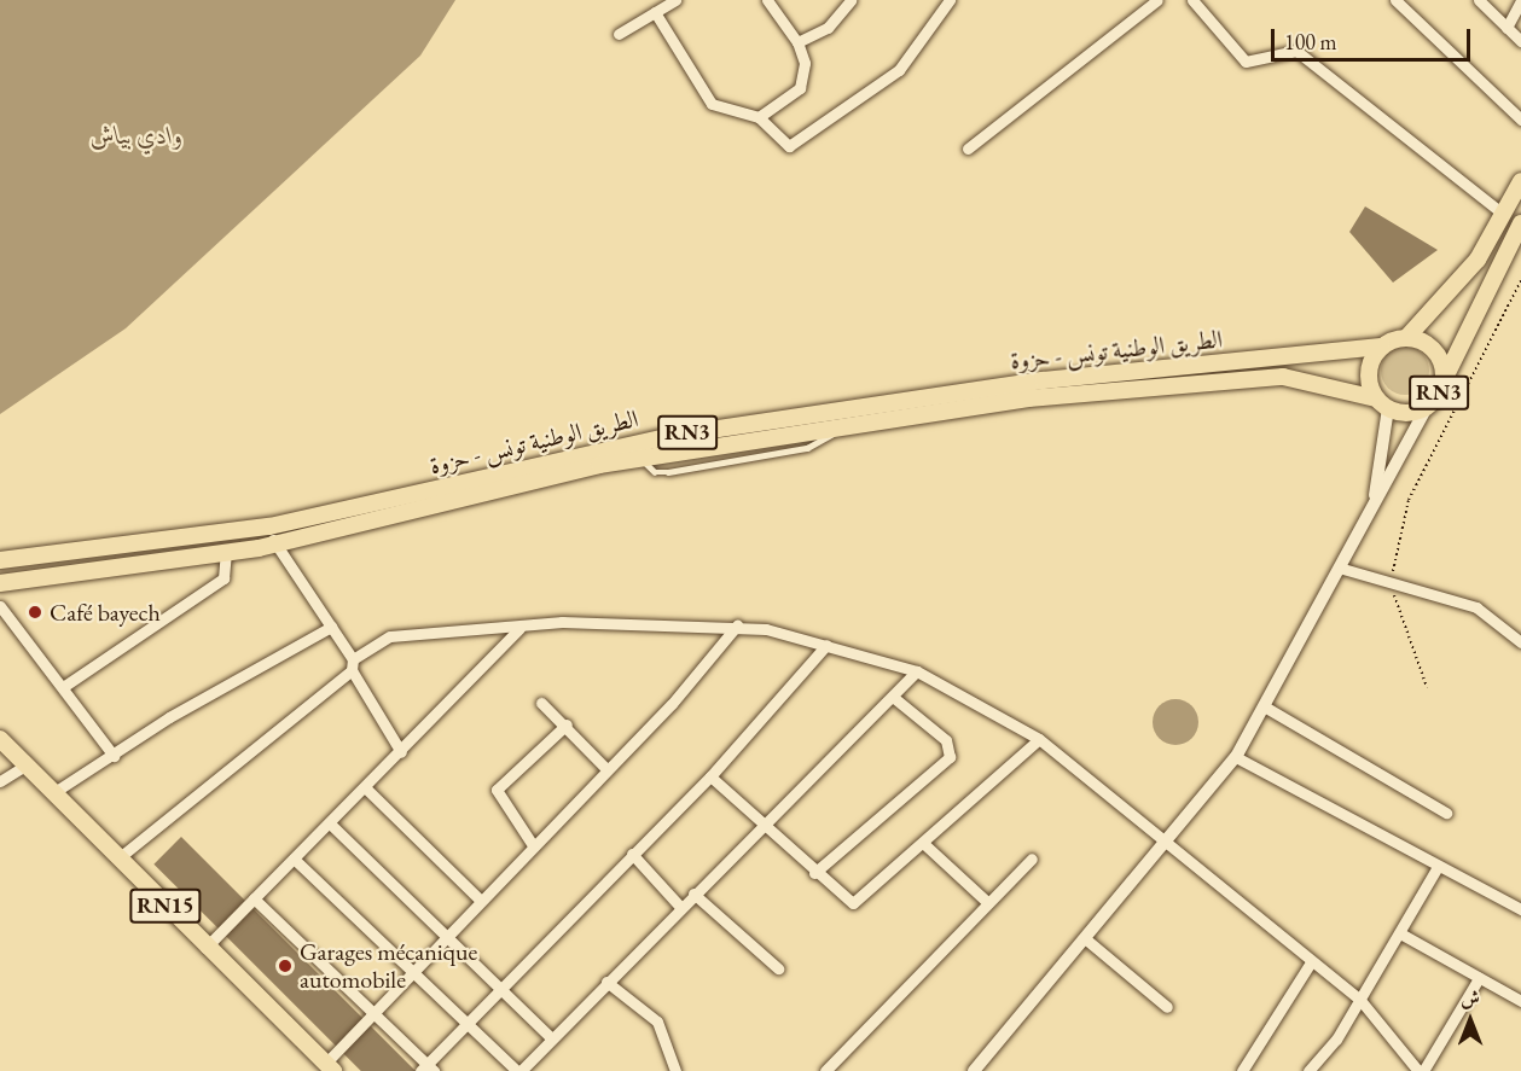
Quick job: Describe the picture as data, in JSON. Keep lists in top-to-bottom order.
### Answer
{
  "streets": {
    "main road": ["الطريق الوطنية تونس - حزوة", "RN3", "RN15"]
  },
  "crossings": [
    ["الطريق الوطنية تونس - حزوة", "RN3"]
  ],
  "water": ["وادي بياش"],
  "places": ["Café bayech", "Garages mécanique automobile"],
  "scale_bar": "100 m",
  "north": "top"
}
